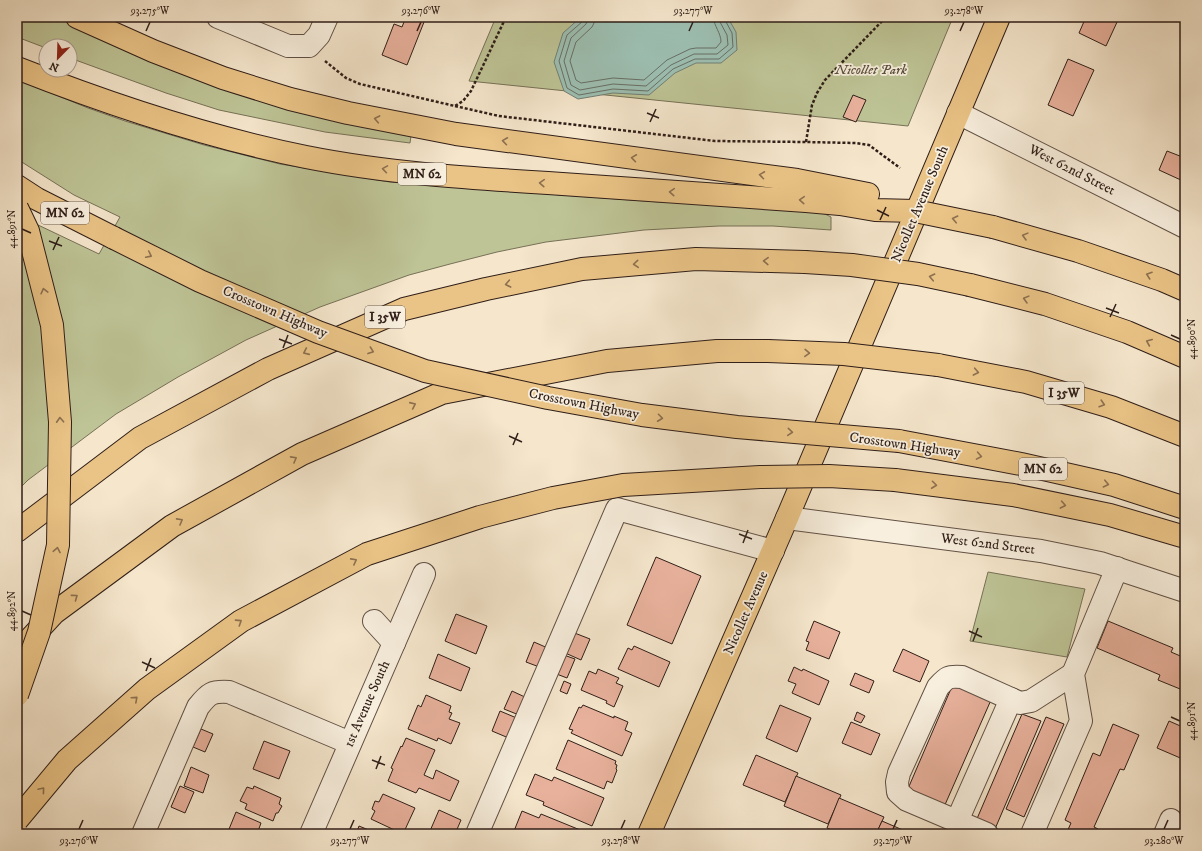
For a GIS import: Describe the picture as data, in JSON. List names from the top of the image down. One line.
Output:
{"streets":{"main road":["MN 62","Nicollet Avenue South","Crosstown Highway","I 35W","Nicollet Avenue"],"street":["West 62nd Street","1st Avenue South"]},"crossings":[["West 62nd Street","Nicollet Avenue South"],["West 62nd Street","Nicollet Avenue"],["Nicollet Avenue South","Nicollet Avenue"]],"parks":["Nicollet Park"],"north":"bottom left","coordinates":["93.275°W","93.276°W","93.277°W","93.278°W","44.891°N","44.890°N","44.892°N","93.279°W","93.280°W"]}
